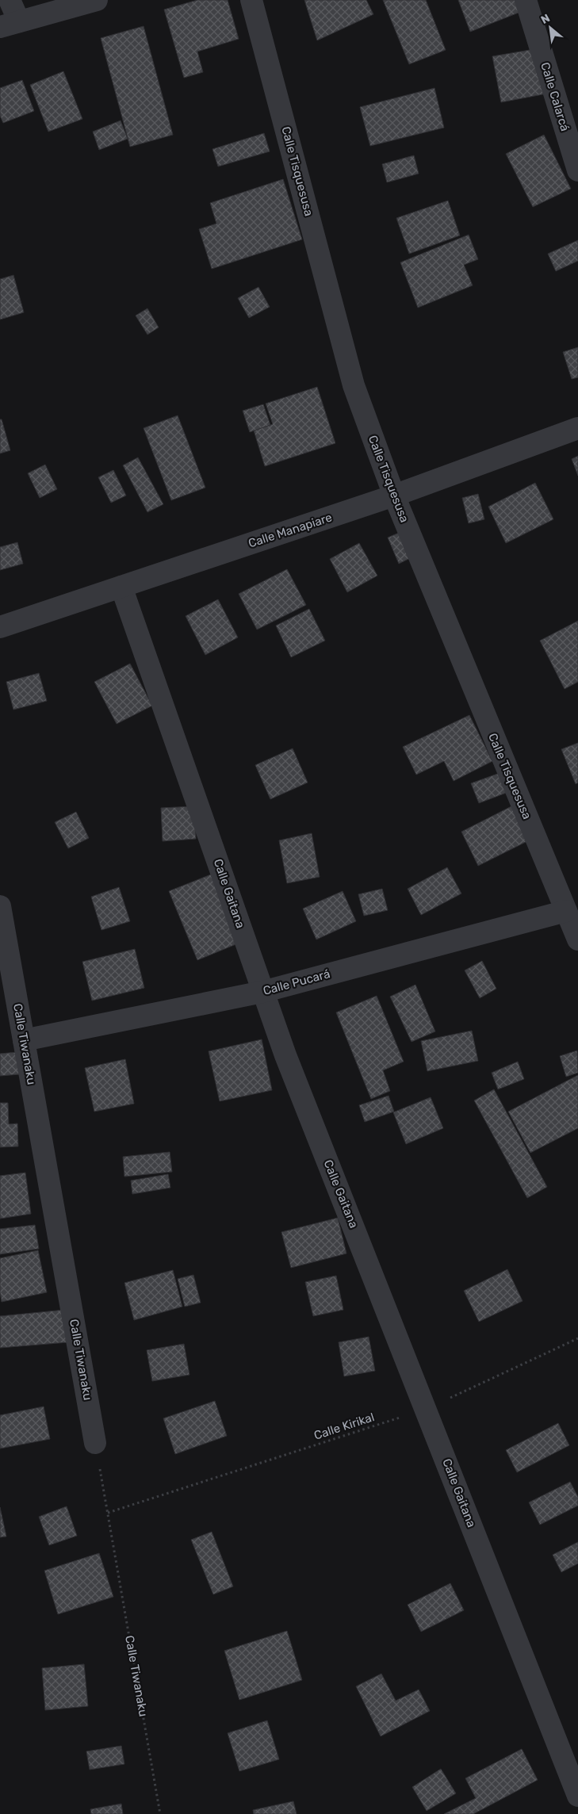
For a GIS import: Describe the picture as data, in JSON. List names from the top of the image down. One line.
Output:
{"streets":{"street":["Calle Calarcá","Calle Tisquesusa","Calle Manapiare","Calle Gaitana","Calle Pucará","Calle Tiwanaku"],"path":["Calle Kirikal"]},"crossings":[["Calle Tisquesusa","Calle Manapiare"],["Calle Tisquesusa","Calle Pucará"],["Calle Manapiare","Calle Gaitana"],["Calle Gaitana","Calle Pucará"],["Calle Gaitana","Calle Kirikal"],["Calle Pucará","Calle Tiwanaku"],["Calle Tiwanaku","Calle Kirikal"]],"north":"top left"}
